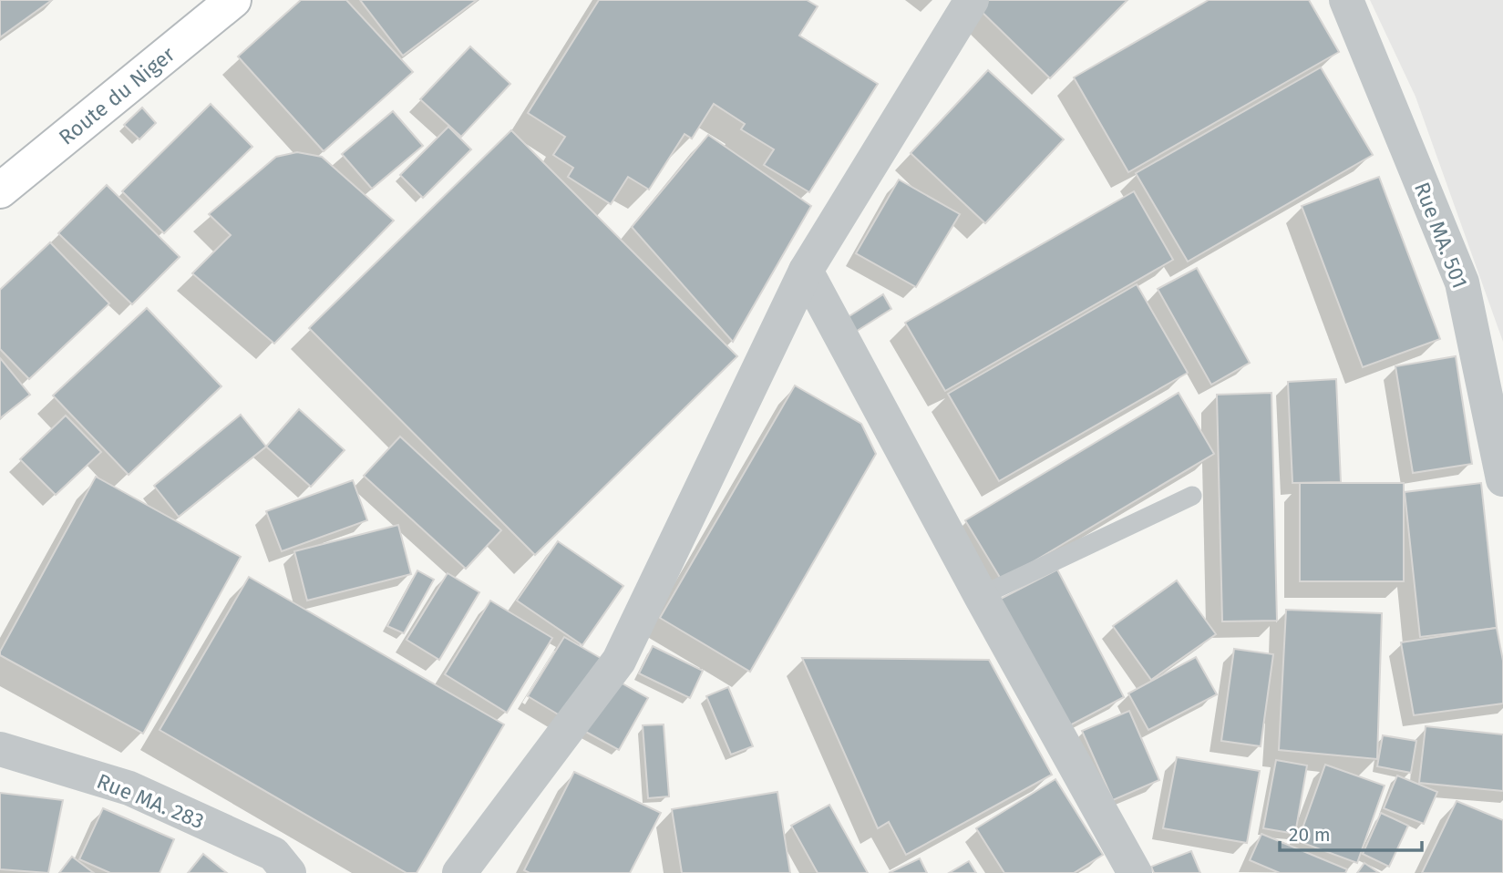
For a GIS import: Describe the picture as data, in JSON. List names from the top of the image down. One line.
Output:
{"streets":{"main road":["Route du Niger"],"street":["Rue MA. 501","Rue MA. 283"]},"scale_bar":"20 m"}
